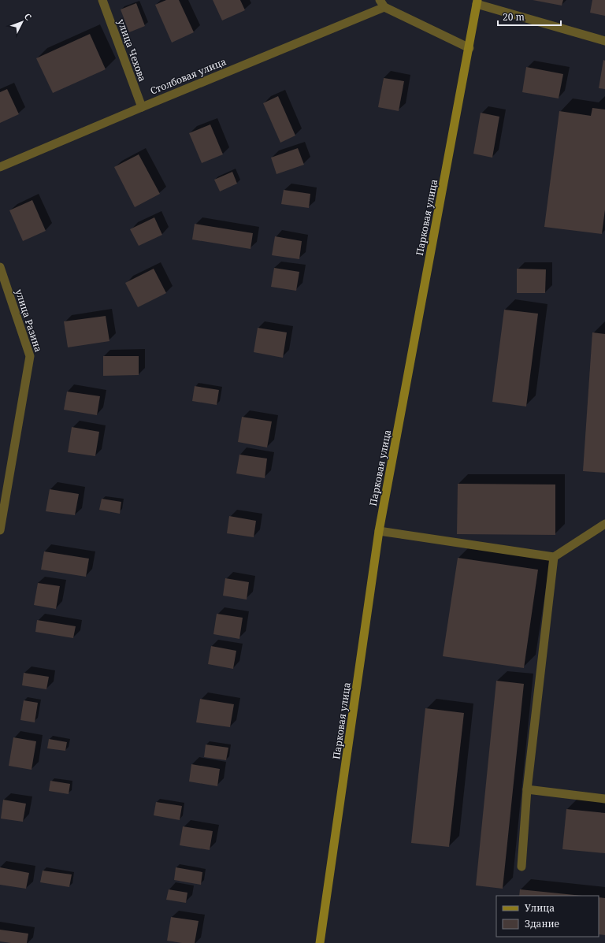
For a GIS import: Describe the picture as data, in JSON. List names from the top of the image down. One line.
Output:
{"streets":{"main road":["Парковая улица"],"street":["улица Чехова","Столбовая улица","улица Разина"]},"crossings":[["улица Чехова","Столбовая улица"]],"legend":["Улица","Здание"],"scale_bar":"20 m","north":"top right"}
